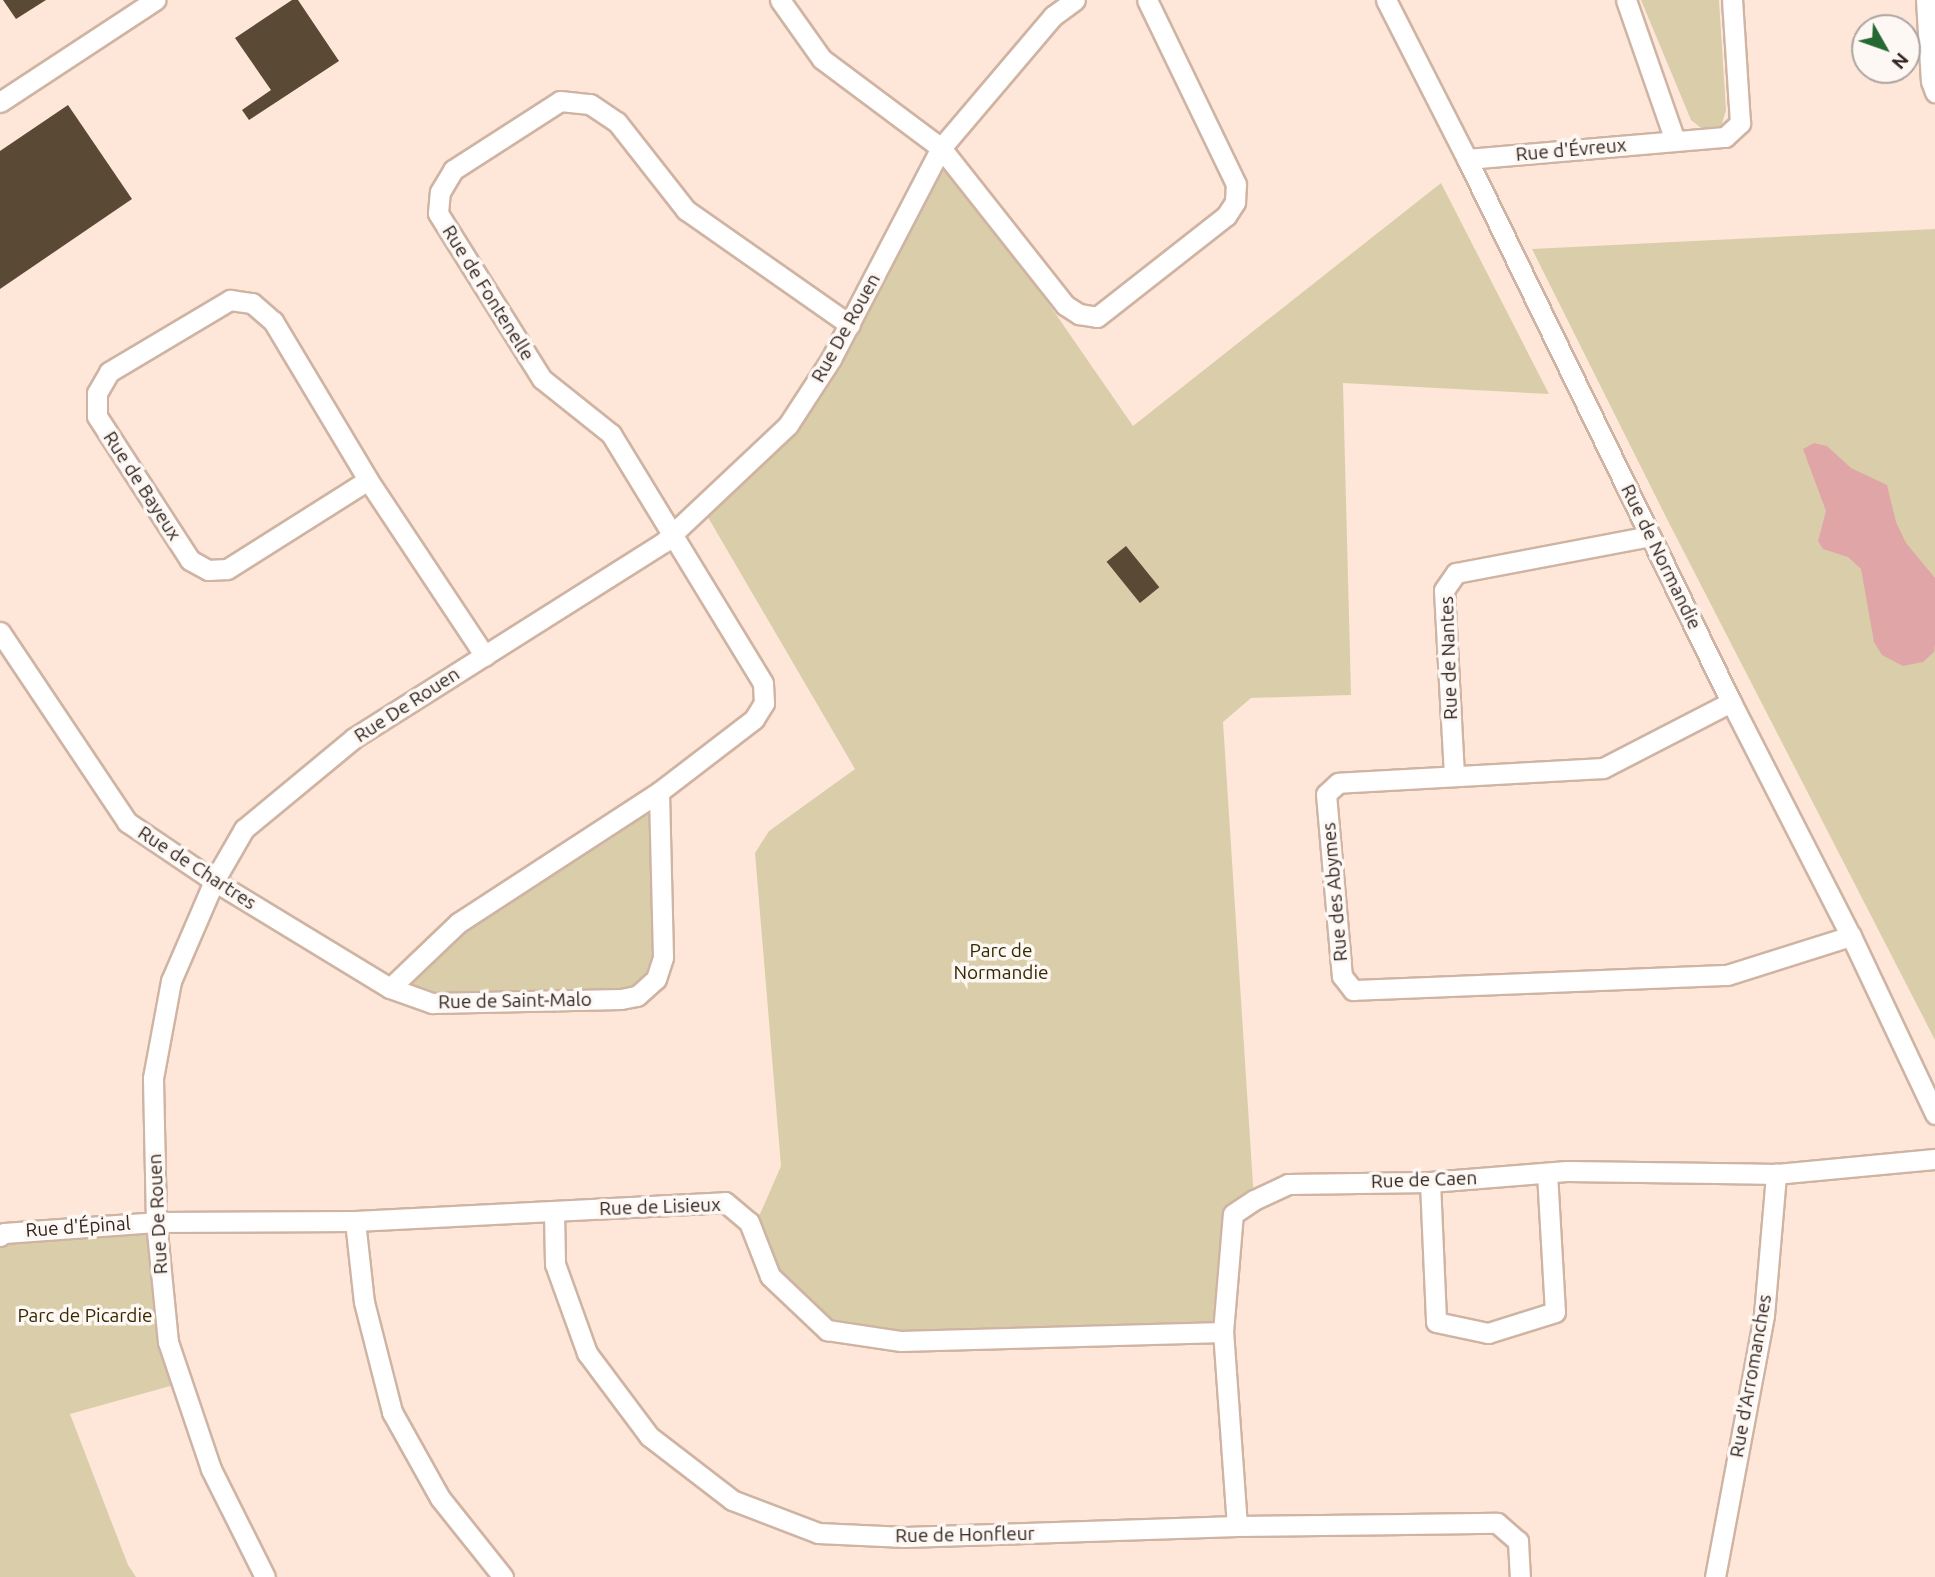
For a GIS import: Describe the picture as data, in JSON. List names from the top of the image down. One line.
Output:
{"streets":{"street":["Rue d'Évreux","Rue de Fontenelle","Rue De Rouen","Rue de Bayeux","Rue de Normandie","Rue de Nantes","Rue de Chartres","Rue des Abymes","Rue de Saint-Malo","Rue de Caen","Rue de Lisieux","Rue d'Épinal","Rue d'Arromanches","Rue de Honfleur"]},"crossings":[["Rue d'Évreux","Rue de Normandie"],["Rue de Fontenelle","Rue De Rouen"],["Rue De Rouen","Rue de Bayeux"],["Rue De Rouen","Rue de Chartres"],["Rue De Rouen","Rue de Lisieux"],["Rue De Rouen","Rue d'Épinal"],["Rue de Normandie","Rue de Nantes"],["Rue de Normandie","Rue des Abymes"],["Rue de Nantes","Rue des Abymes"],["Rue de Chartres","Rue de Saint-Malo"],["Rue de Caen","Rue de Lisieux"],["Rue de Caen","Rue d'Arromanches"],["Rue de Caen","Rue de Honfleur"],["Rue de Lisieux","Rue d'Épinal"],["Rue de Lisieux","Rue de Honfleur"]],"parks":["Parc de Normandie","Parc de Picardie"],"north":"bottom right"}
